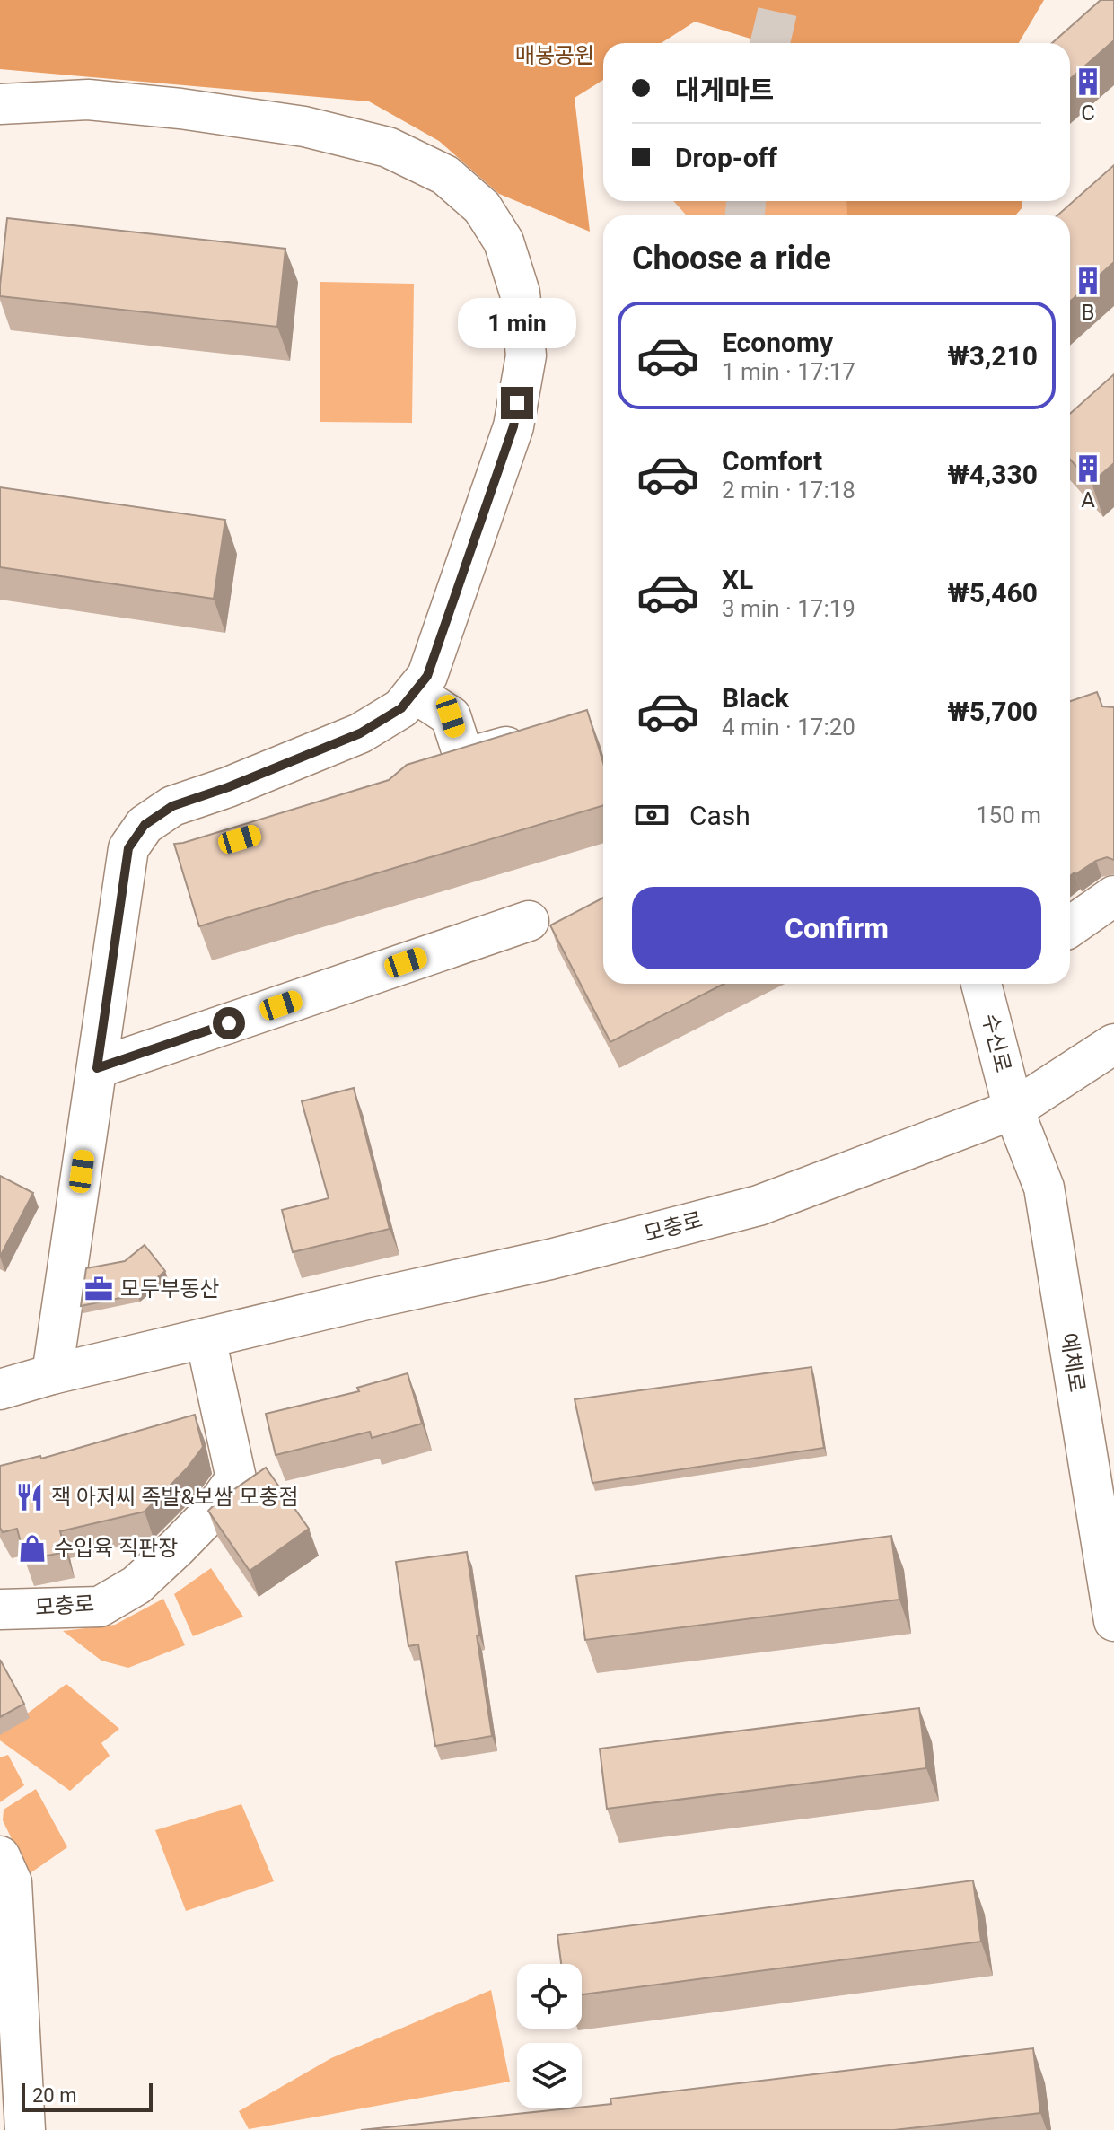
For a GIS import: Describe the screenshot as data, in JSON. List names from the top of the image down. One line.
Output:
{"streets":{"street":["수신로","모충로","예체로"]},"crossings":[["수신로","모충로"],["수신로","예체로"],["모충로","예체로"]],"parks":["매봉공원"],"places":{"building":["C","B","A"],"office":["모두부동산"],"restaurant":["잭 아저씨 족발&보쌈 모충점"],"shop":["수입육 직판장"]},"scale_bar":"20 m","page":{"banner":["대게마트","Drop-off"],"heading":"Choose a ride","bubble":"1 min","list":[{"name":"Economy","note":"1 min · 17:17","value":"₩3,210"},{"name":"Comfort","note":"2 min · 17:18","value":"₩4,330"},{"name":"XL","note":"3 min · 17:19","value":"₩5,460"},{"name":"Black","note":"4 min · 17:20","value":"₩5,700"}],"pay":["Cash","150 m"],"buttons":"Confirm","scale":"20 m"}}
